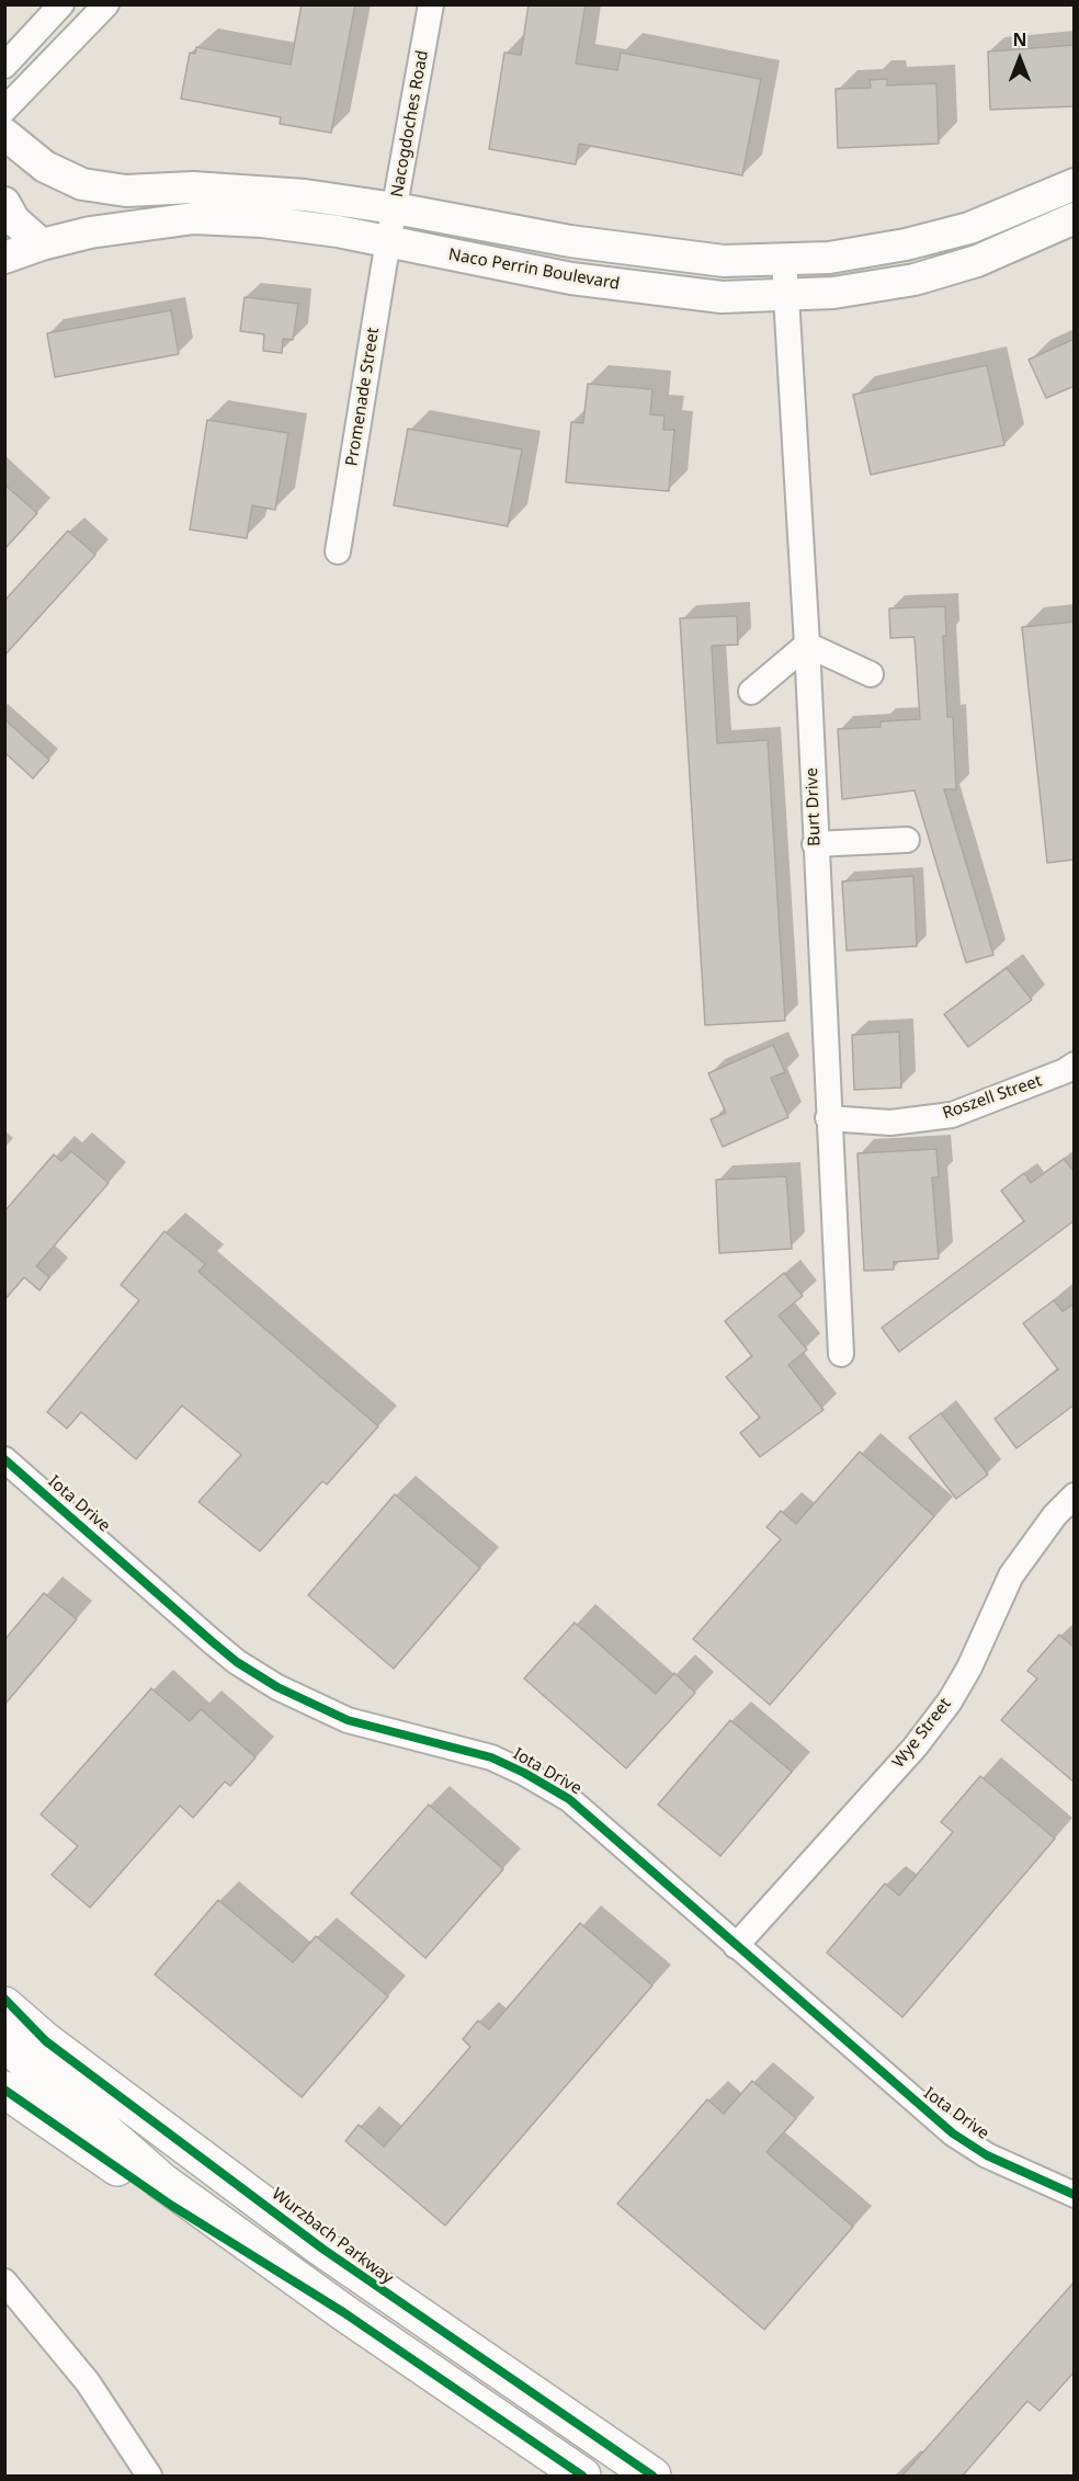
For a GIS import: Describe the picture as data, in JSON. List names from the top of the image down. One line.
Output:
{"streets":{"highway":["Wurzbach Parkway"],"main road":["Naco Perrin Boulevard"],"street":["Nacogdoches Road","Promenade Street","Burt Drive","Roszell Street","Iota Drive","Wye Street"]},"crossings":[["Nacogdoches Road","Naco Perrin Boulevard"],["Nacogdoches Road","Promenade Street"],["Naco Perrin Boulevard","Promenade Street"],["Naco Perrin Boulevard","Burt Drive"],["Burt Drive","Roszell Street"],["Iota Drive","Wye Street"]],"north":"top"}
